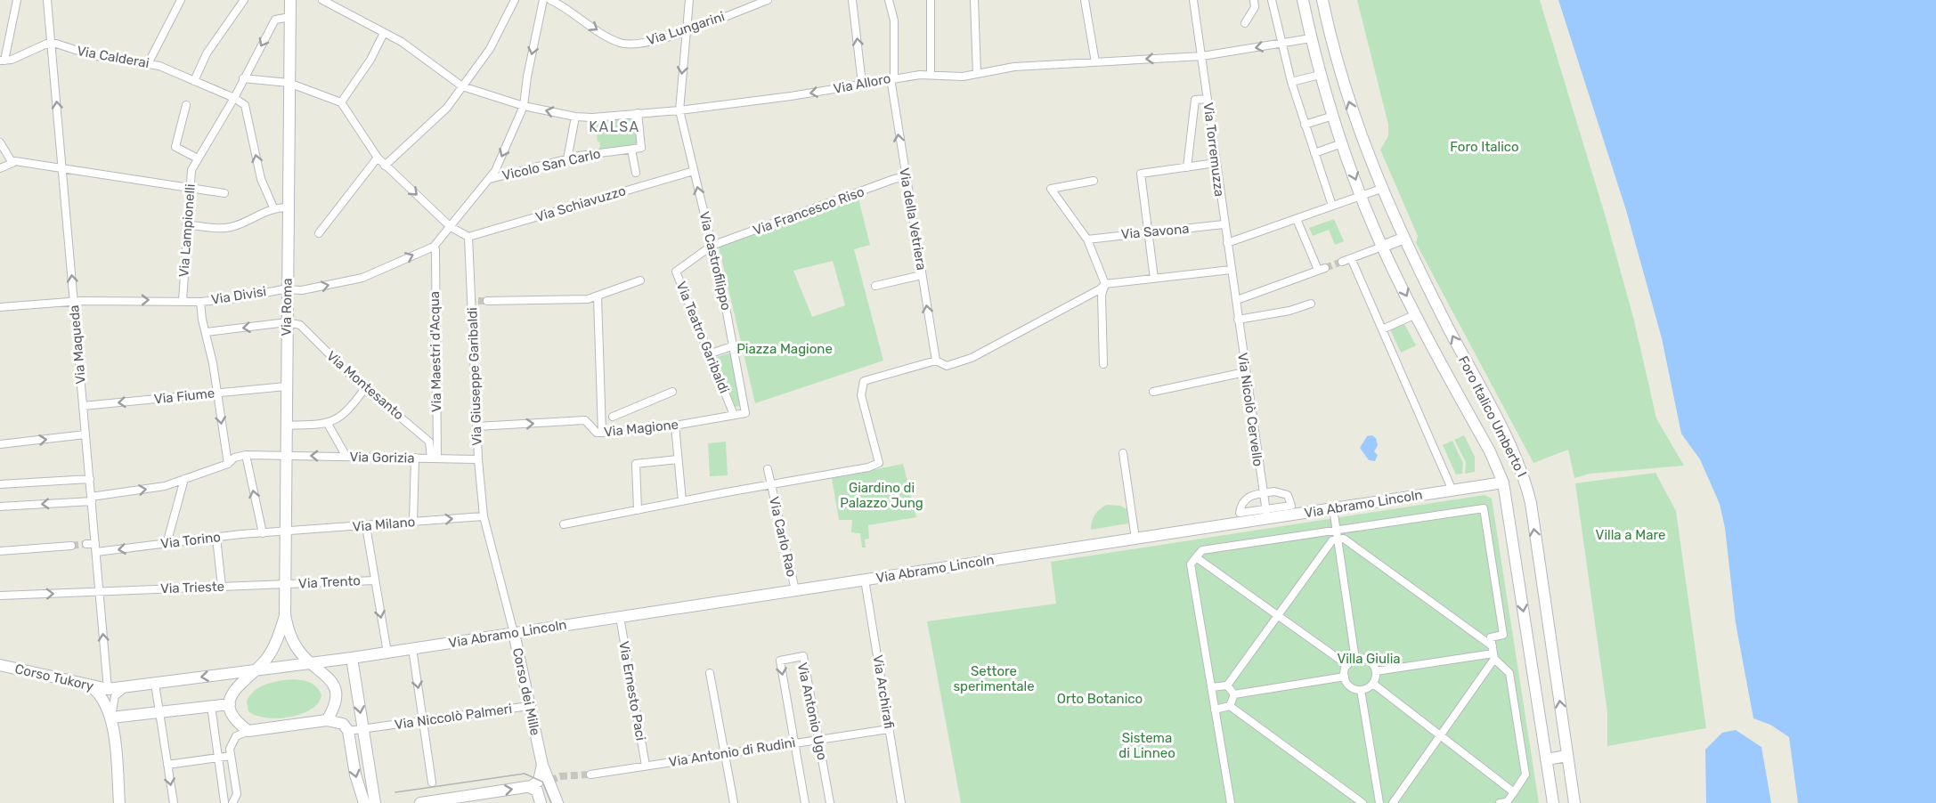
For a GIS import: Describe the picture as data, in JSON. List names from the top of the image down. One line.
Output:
{"streets":{"street":["Via Lungarini","Via Calderai","Via Alloro","Via Torremuzza","Vicolo San Carlo","Via Schiavuzzo","Via Francesco Riso","Via della Vetriera","Via Lampionelli","Via Savona","Via Castrofilippo","Via Divisi","Via Roma","Via Teatro Garibaldi","Via Maqueda","Via Maestri d'Acqua","Via Giuseppe Garibaldi","Via Montesanto","Via Fiume","Via Nicolò Cervello","Foro Italico Umberto I","Via Magione","Via Gorizia","Via Abramo Lincoln","Via Milano","Via Carlo Rao","Via Torino","Via Trento","Via Trieste","Corso Tukory","Via Ernesto Paci","Corso dei Mille","Via Archirafi","Via Antonio Ugo","Via Niccolò Palmeri","Via Antonio di Rudinì"]},"crossings":[["Via Lungarini","Via Castrofilippo"],["Via Calderai","Via Lampionelli"],["Via Calderai","Via Maqueda"],["Via Alloro","Via Torremuzza"],["Via Alloro","Via della Vetriera"],["Via Alloro","Via Castrofilippo"],["Via Alloro","Via Divisi"],["Via Alloro","Foro Italico Umberto I"],["Via Torremuzza","Via Savona"],["Via Torremuzza","Via Nicolò Cervello"],["Vicolo San Carlo","Via Divisi"],["Via Schiavuzzo","Via Castrofilippo"],["Via Schiavuzzo","Via Giuseppe Garibaldi"],["Via Francesco Riso","Via della Vetriera"],["Via Francesco Riso","Via Castrofilippo"],["Via Francesco Riso","Via Teatro Garibaldi"],["Via Lampionelli","Via Divisi"],["Via Lampionelli","Via Roma"],["Via Castrofilippo","Via Teatro Garibaldi"],["Via Castrofilippo","Via Magione"],["Via Divisi","Via Roma"],["Via Divisi","Via Maqueda"],["Via Divisi","Via Maestri d'Acqua"],["Via Roma","Via Montesanto"],["Via Roma","Via Fiume"],["Via Roma","Via Gorizia"],["Via Roma","Via Milano"],["Via Roma","Via Torino"],["Via Roma","Via Trento"],["Via Roma","Via Trieste"],["Via Teatro Garibaldi","Via Magione"],["Via Maqueda","Via Fiume"],["Via Maqueda","Via Torino"],["Via Maqueda","Via Trieste"],["Via Maqueda","Corso Tukory"],["Via Maestri d'Acqua","Via Montesanto"],["Via Maestri d'Acqua","Via Gorizia"],["Via Giuseppe Garibaldi","Via Magione"],["Via Giuseppe Garibaldi","Via Gorizia"],["Via Giuseppe Garibaldi","Via Milano"],["Via Giuseppe Garibaldi","Corso dei Mille"],["Via Montesanto","Via Gorizia"],["Via Nicolò Cervello","Via Abramo Lincoln"],["Foro Italico Umberto I","Via Abramo Lincoln"],["Via Abramo Lincoln","Via Carlo Rao"],["Via Abramo Lincoln","Corso Tukory"],["Via Abramo Lincoln","Via Ernesto Paci"],["Via Abramo Lincoln","Corso dei Mille"],["Via Abramo Lincoln","Via Archirafi"],["Via Milano","Via Torino"],["Via Milano","Corso dei Mille"],["Via Trento","Via Trieste"],["Via Ernesto Paci","Via Antonio di Rudinì"],["Corso dei Mille","Via Niccolò Palmeri"],["Via Archirafi","Via Antonio di Rudinì"],["Via Antonio Ugo","Via Antonio di Rudinì"]],"one_way":["Via Lungarini","Via Alloro","Via della Vetriera","Via Maqueda","Via Fiume","Via Magione","Via Milano"],"districts":["KALSA"],"parks":["Foro Italico","Piazza Magione","Giardino di Palazzo Jung","Villa a Mare","Villa Giulia","Settore sperimentale","Orto Botanico","Sistema di Linneo"]}
